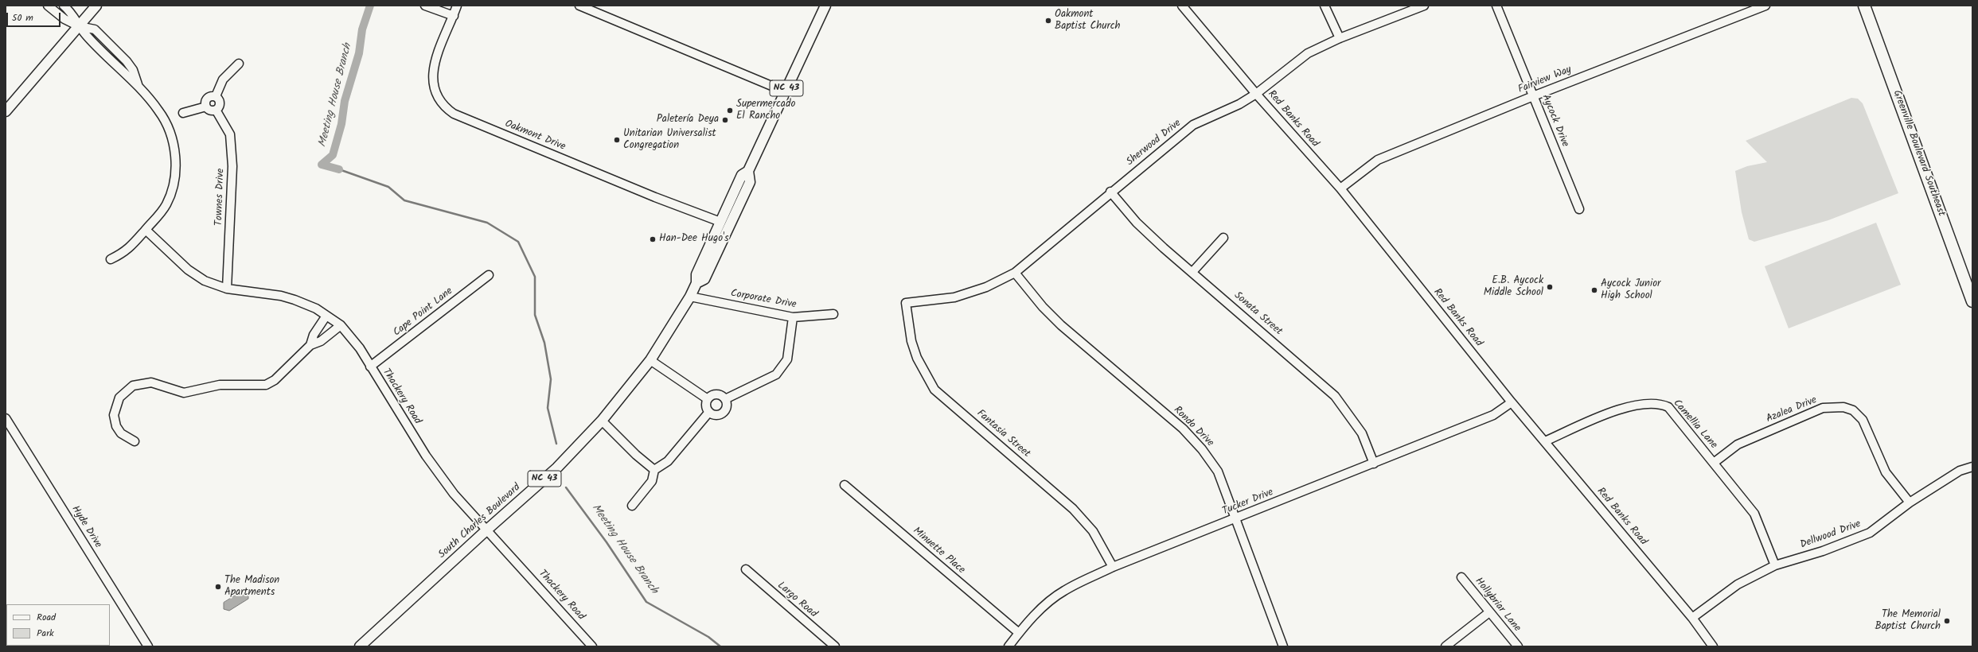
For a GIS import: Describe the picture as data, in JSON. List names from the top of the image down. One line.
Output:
{"streets":{"highway":["Greenville Boulevard Southeast"],"main road":["NC 43","South Charles Boulevard"],"street":["Fairview Way","Red Banks Road","Aycock Drive","Oakmont Drive","Sherwood Drive","Townes Drive","Corporate Drive","Cape Point Lane","Sonata Street","Thackery Road","Azalea Drive","Camellia Lane","Rondo Drive","Fantasia Street","Tucker Drive","Hyde Drive","Dellwood Drive","Minuette Place","Largo Road","Hollybriar Lane"]},"crossings":[["Fairview Way","Red Banks Road"],["Fairview Way","Aycock Drive"],["Red Banks Road","Sherwood Drive"],["Red Banks Road","Camellia Lane"],["Red Banks Road","Tucker Drive"],["Red Banks Road","Dellwood Drive"],["Oakmont Drive","South Charles Boulevard"],["Sherwood Drive","Sonata Street"],["Sherwood Drive","Rondo Drive"],["Sherwood Drive","Fantasia Street"],["Townes Drive","Thackery Road"],["Corporate Drive","South Charles Boulevard"],["Cape Point Lane","Thackery Road"],["Sonata Street","Tucker Drive"],["Thackery Road","South Charles Boulevard"],["Azalea Drive","Camellia Lane"],["Azalea Drive","Dellwood Drive"],["Camellia Lane","Dellwood Drive"],["Rondo Drive","Tucker Drive"],["Fantasia Street","Tucker Drive"],["Tucker Drive","Minuette Place"]],"water":["Meeting House Branch"],"places":["Oakmont Baptist Church","Supermercado El Rancho","Paletería Deya","Unitarian Universalist Congregation","Han-Dee Hugo's","E.B. Aycock Middle School","Aycock Junior High School","The Madison Apartments","The Memorial Baptist Church"],"legend":["Road","Park"],"scale_bar":"50 m"}
